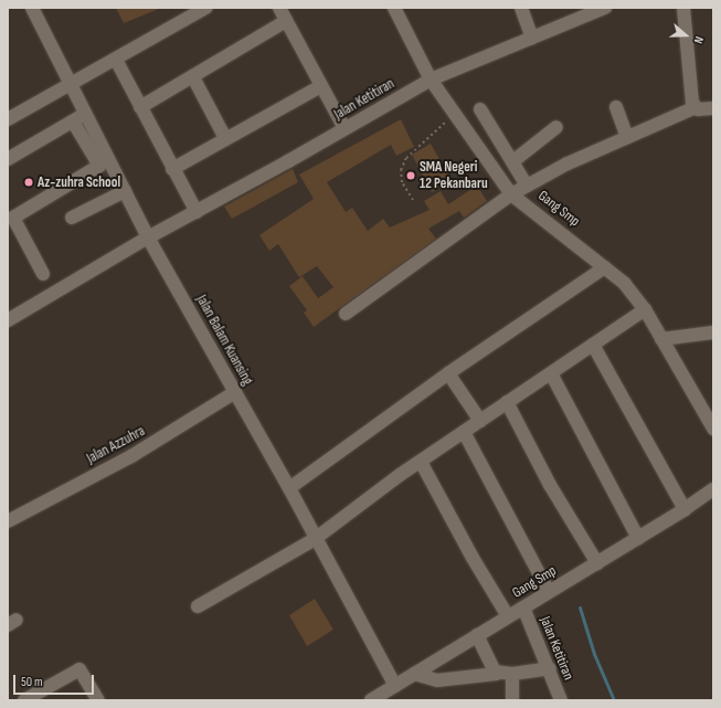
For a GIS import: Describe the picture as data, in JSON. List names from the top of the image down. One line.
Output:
{"streets":{"street":["Jalan Ketitiran","Gang Smp","Jalan Balam Kuansing","Jalan Azzuhra"]},"crossings":[["Jalan Ketitiran","Gang Smp"],["Jalan Ketitiran","Jalan Balam Kuansing"],["Gang Smp","Jalan Balam Kuansing"],["Jalan Balam Kuansing","Jalan Azzuhra"]],"places":["SMA Negeri 12 Pekanbaru","Az-zuhra School"],"scale_bar":"50 m","north":"right"}
